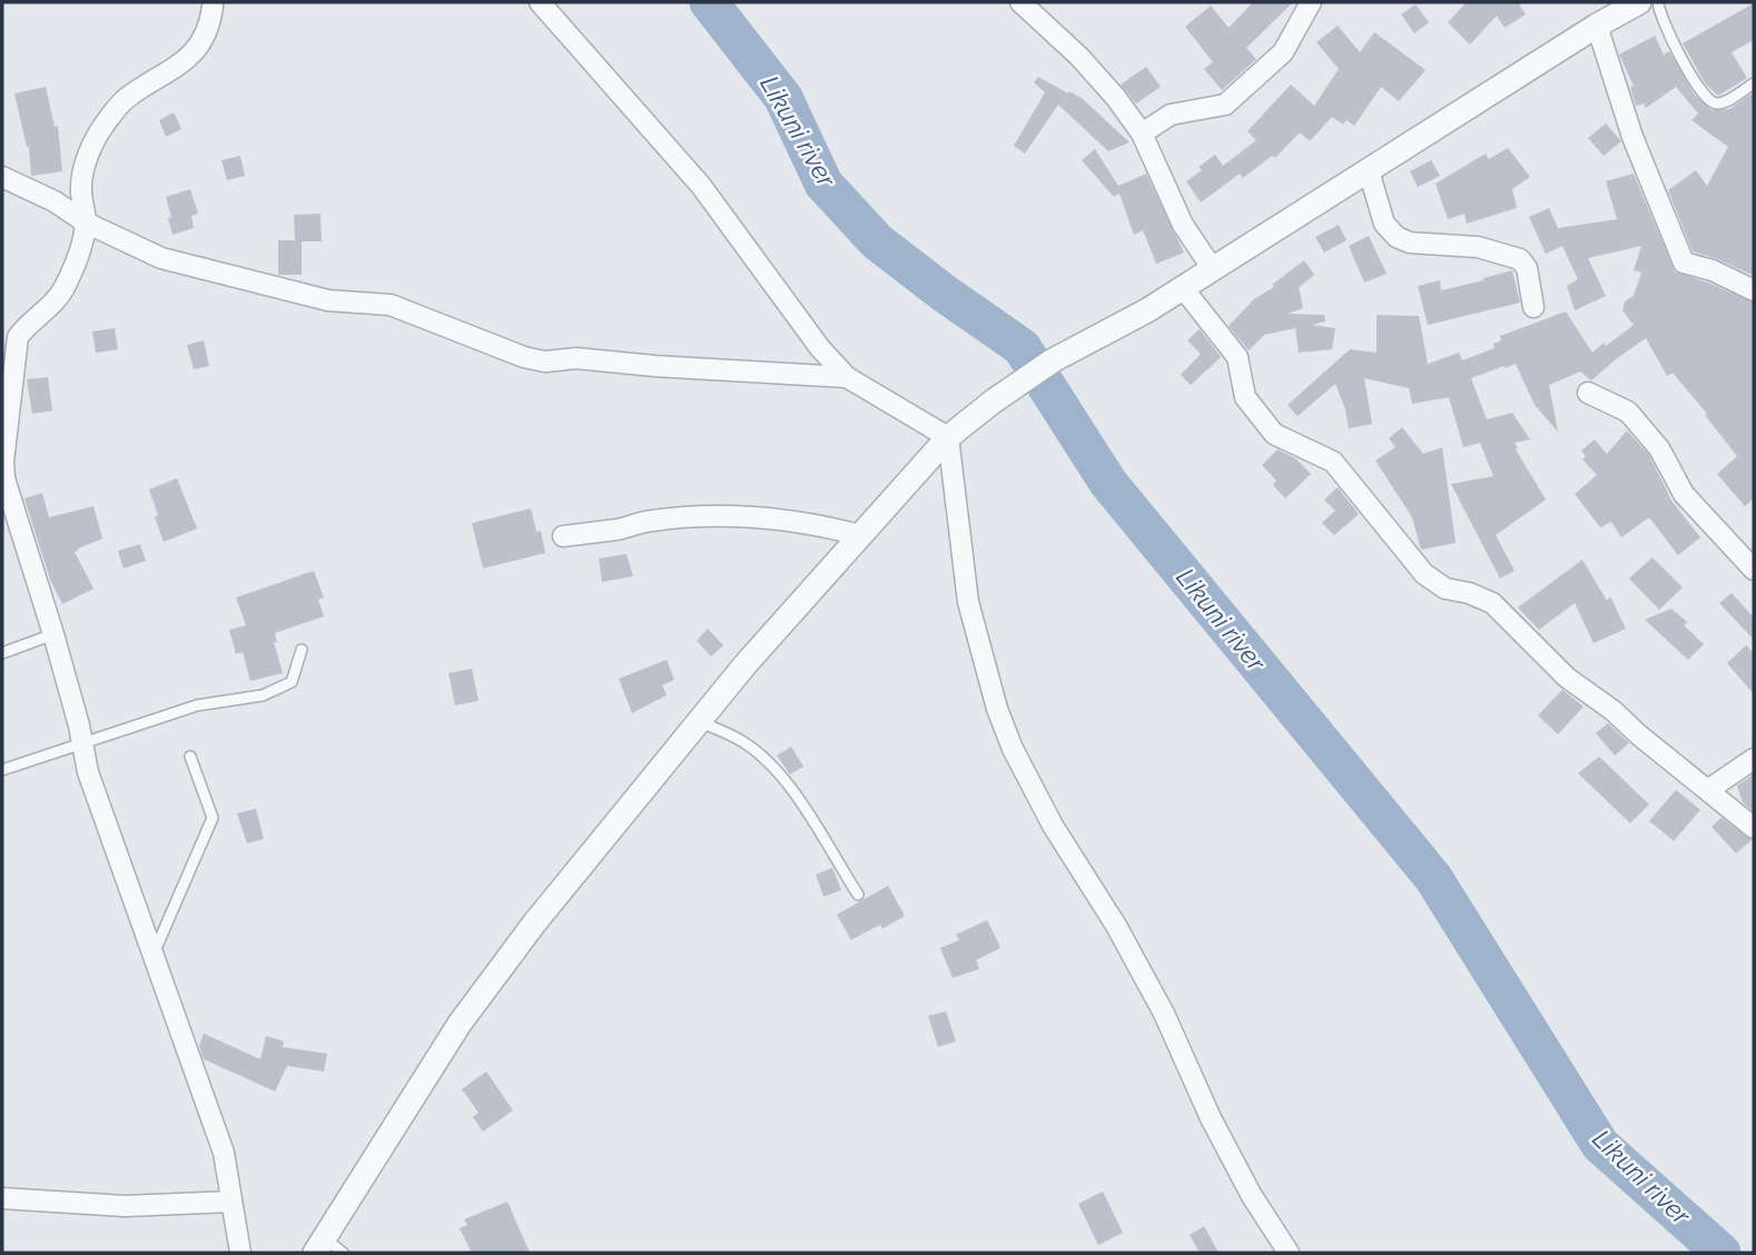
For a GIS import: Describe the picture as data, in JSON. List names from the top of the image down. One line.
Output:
{"water":["Likuni river"]}
